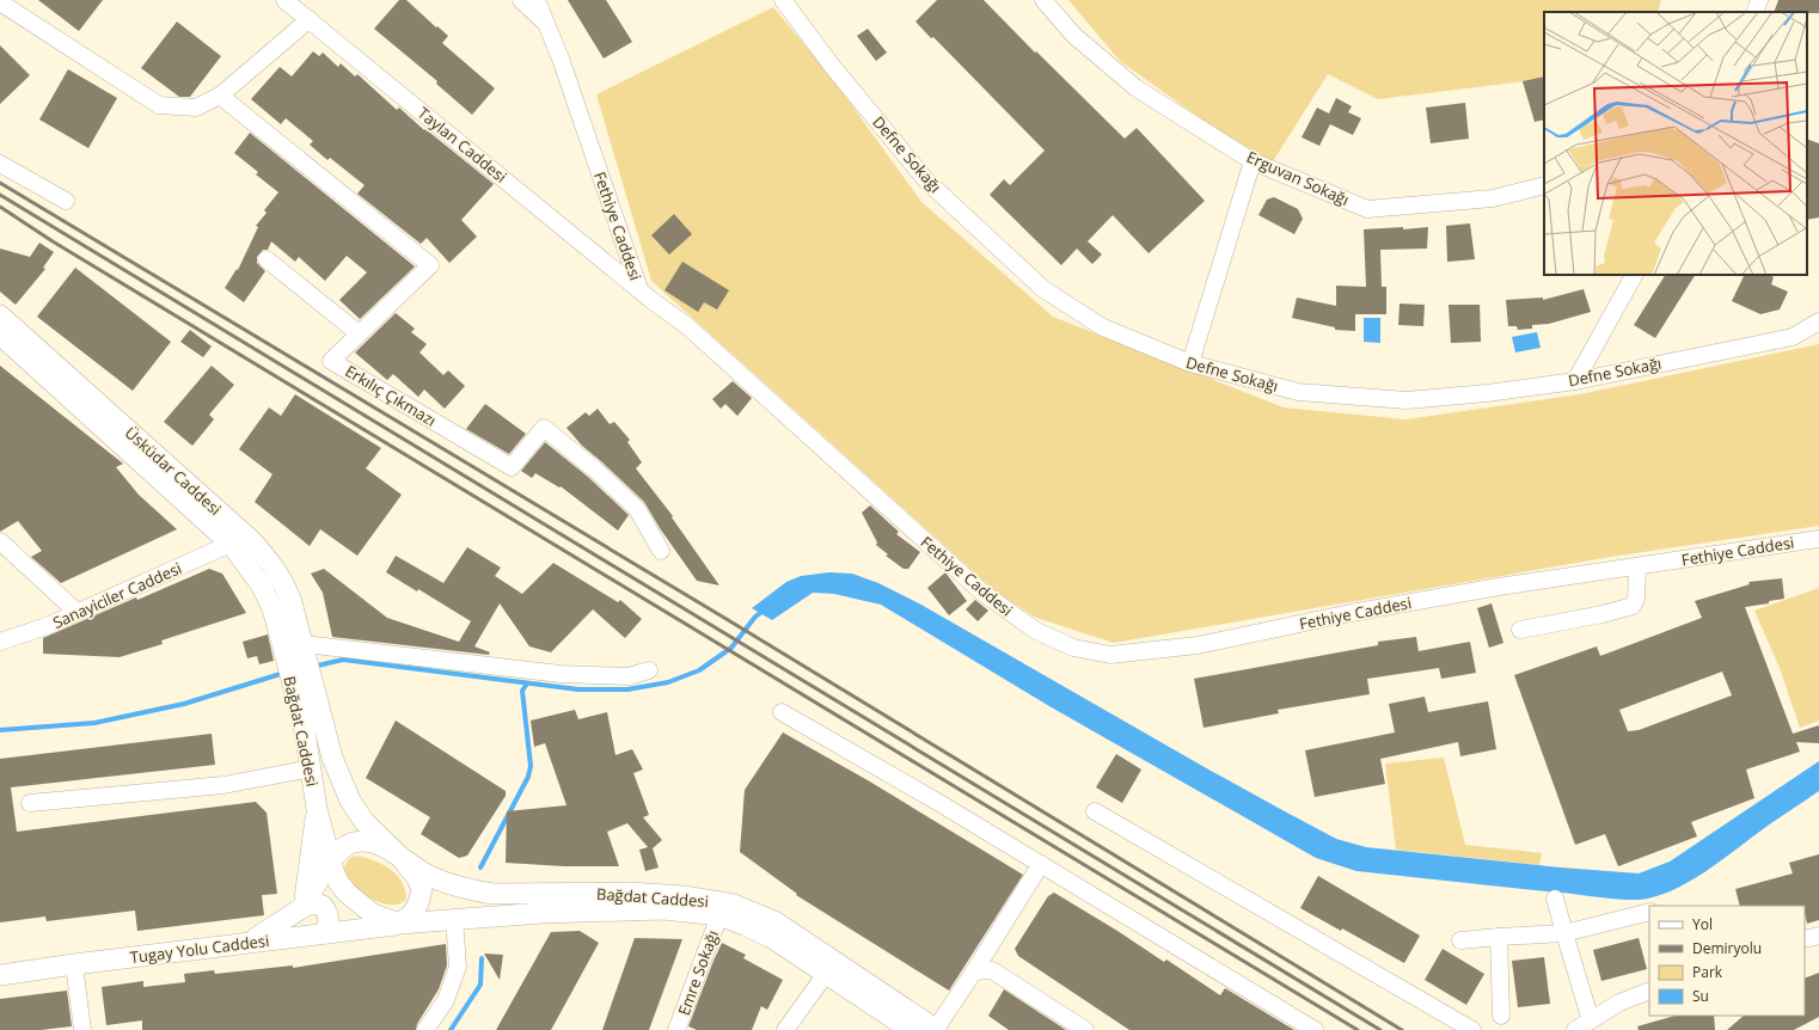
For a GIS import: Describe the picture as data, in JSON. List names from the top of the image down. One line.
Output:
{"streets":{"main road":["Üsküdar Caddesi","Bağdat Caddesi","Tugay Yolu Caddesi"],"street":["Taylan Caddesi","Defne Sokağı","Erguvan Sokağı","Fethiye Caddesi","Erkılıç Çıkmazı","Sanayiciler Caddesi","Emre Sokağı"]},"crossings":[["Taylan Caddesi","Fethiye Caddesi"],["Üsküdar Caddesi","Sanayiciler Caddesi"],["Üsküdar Caddesi","Bağdat Caddesi"],["Bağdat Caddesi","Tugay Yolu Caddesi"],["Bağdat Caddesi","Emre Sokağı"]],"legend":["Yol","Demiryolu","Park","Su"]}
